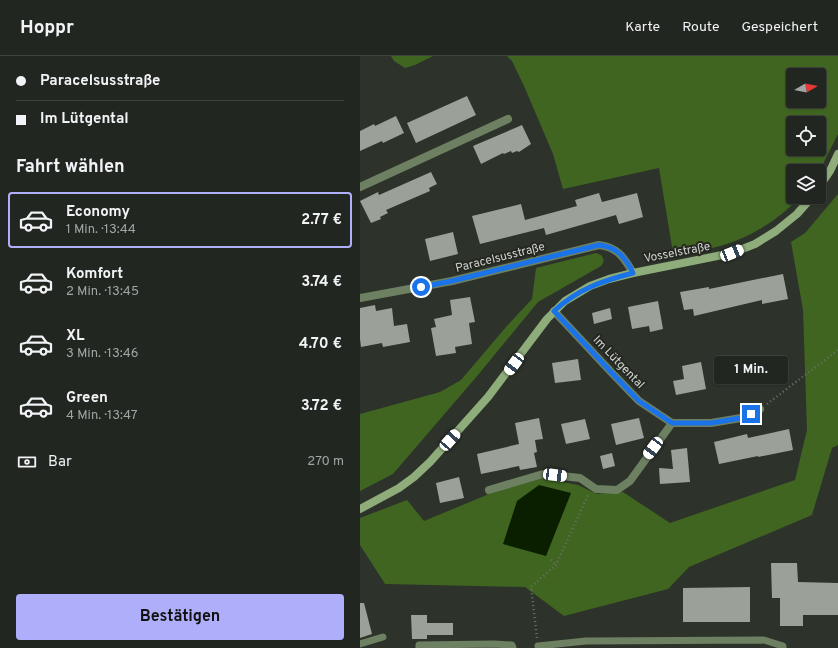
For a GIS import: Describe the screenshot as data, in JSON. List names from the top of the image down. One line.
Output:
{"streets":{"street":["Vosselstraße","Paracelsusstraße","Im Lütgental"]},"crossings":[["Vosselstraße","Paracelsusstraße"],["Vosselstraße","Im Lütgental"]],"north":"right","page":{"header":"Hoppr","nav":["Karte","Route","Gespeichert"],"banner":["Paracelsusstraße","Im Lütgental"],"heading":"Fahrt wählen","list":[{"name":"Economy","note":"1 Min. · 13:44","value":"2.77 €"},{"name":"Komfort","note":"2 Min. · 13:45","value":"3.74 €"},{"name":"XL","note":"3 Min. · 13:46","value":"4.70 €"},{"name":"Green","note":"4 Min. · 13:47","value":"3.72 €"}],"bubble":"1 Min.","pay":["Bar","270 m"],"buttons":"Bestätigen"}}
